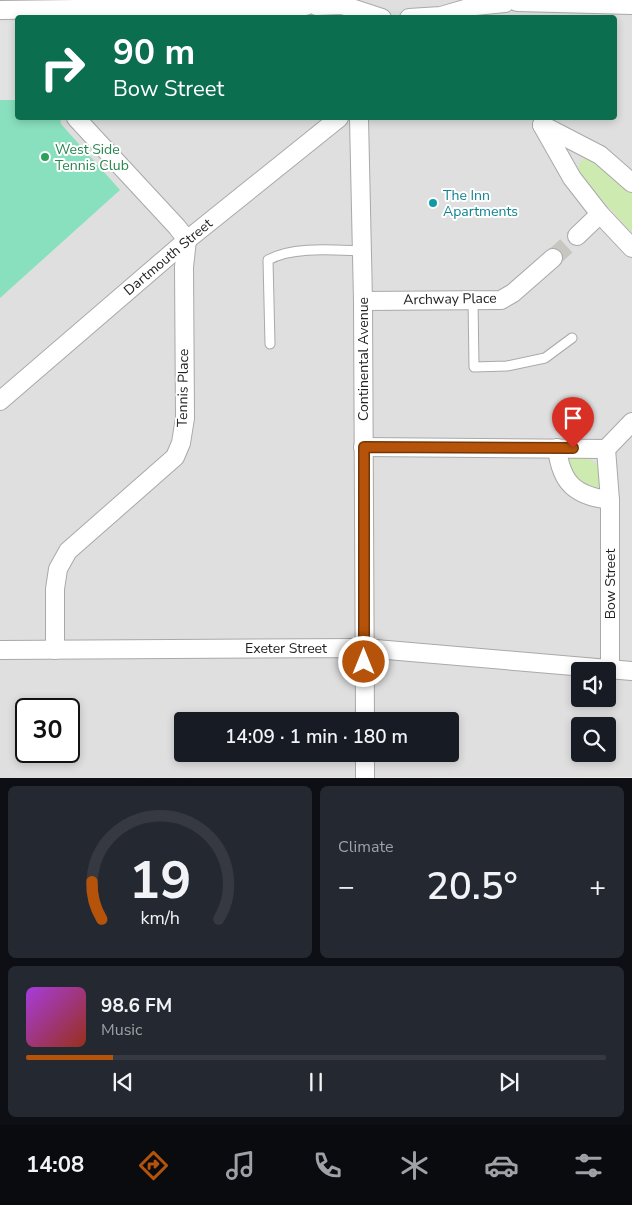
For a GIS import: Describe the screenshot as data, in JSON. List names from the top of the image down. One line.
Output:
{"streets":{"street":["Dartmouth Street","Archway Place","Continental Avenue","Tennis Place","Bow Street","Exeter Street"]},"crossings":[["Dartmouth Street","Tennis Place"],["Archway Place","Continental Avenue"],["Continental Avenue","Exeter Street"],["Tennis Place","Exeter Street"]],"places":["West Side Tennis Club","The Inn Apartments"],"page":{"turn":["90 m","Bow Street"],"limit":"30","trip":"14:09 · 1 min · 180 m","tile":"Climate","heat":["−","20.5°","+"],"song":["98.6 FM","Music"],"tabs":"14:08","gauge":["19","km/h"]}}
